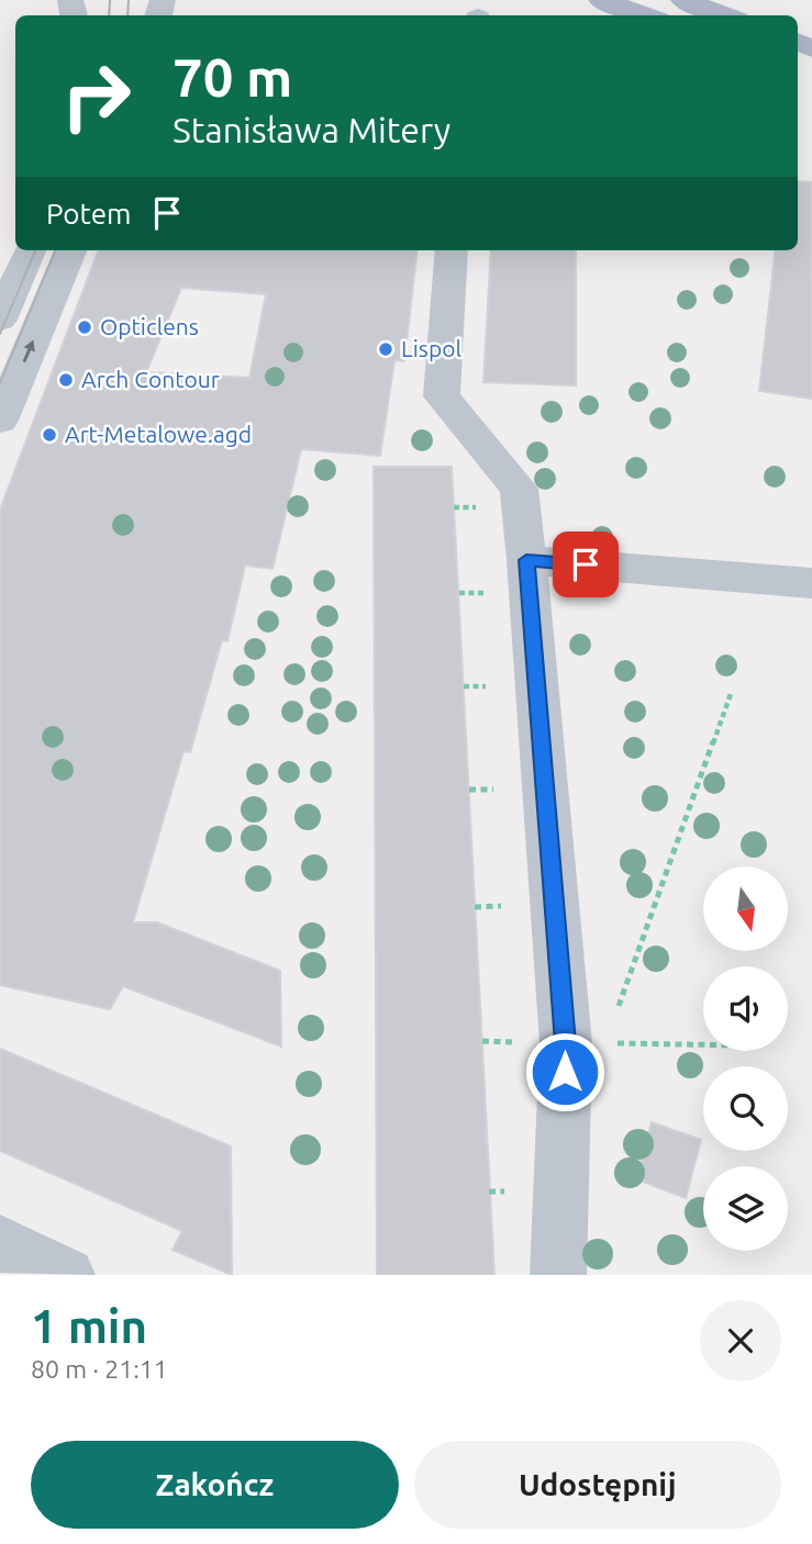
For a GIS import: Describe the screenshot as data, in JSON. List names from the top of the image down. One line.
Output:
{"places":["Opticlens","Lispol","Arch Contour","Art-Metalowe.agd"],"north":"bottom","page":{"turn":["70 m","Stanisława Mitery"],"then":"Potem","heading":["1 min","80 m · 21:11"],"buttons":["Zakończ","Udostępnij"]}}
